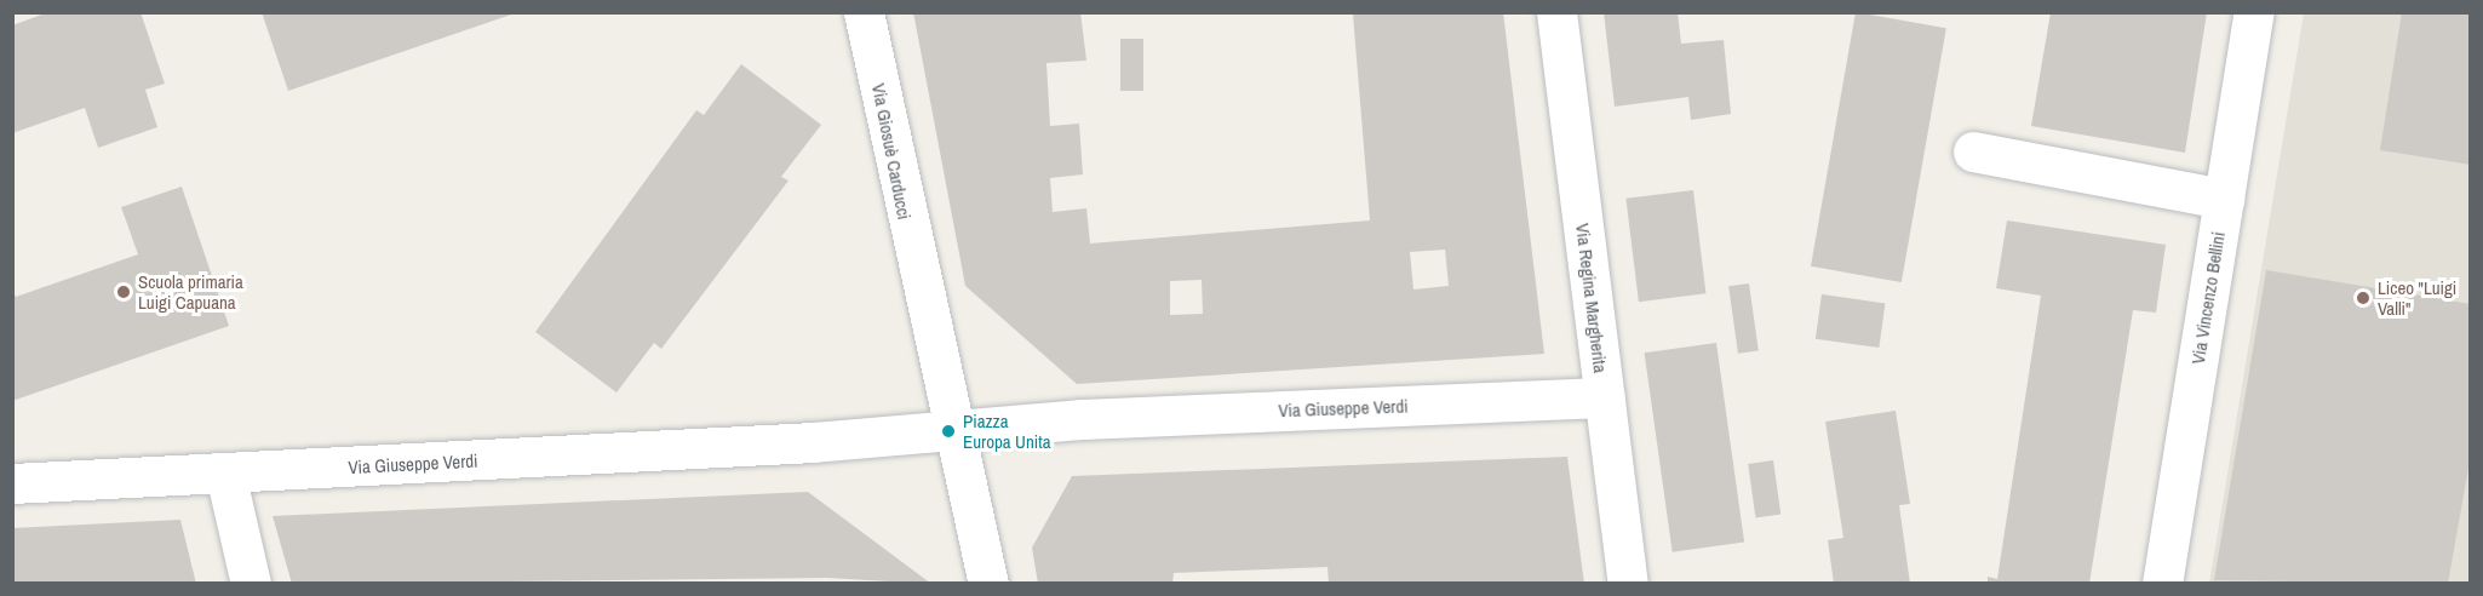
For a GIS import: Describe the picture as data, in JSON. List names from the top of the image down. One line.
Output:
{"streets":{"street":["Via Giosuè Carducci","Via Regina Margherita","Via Vincenzo Bellini","Via Giuseppe Verdi"]},"crossings":[["Via Giosuè Carducci","Via Giuseppe Verdi"],["Via Regina Margherita","Via Giuseppe Verdi"]],"places":["Scuola primaria Luigi Capuana","Liceo \"Luigi Valli\"","Piazza Europa Unita"]}
